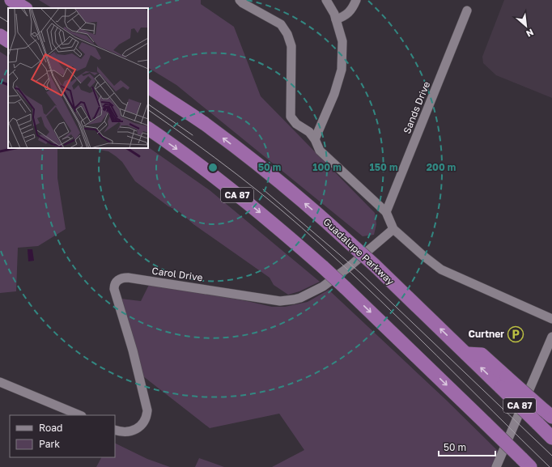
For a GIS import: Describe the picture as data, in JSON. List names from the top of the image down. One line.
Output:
{"streets":{"highway":["CA 87","Guadalupe Parkway"],"street":["Sands Drive","Carol Drive"]},"places":{"parking":["Curtner"]},"legend":["Road","Park"],"scale_bar":"50 m","north":"bottom right","rings":["50 m","100 m","150 m","200 m"]}
